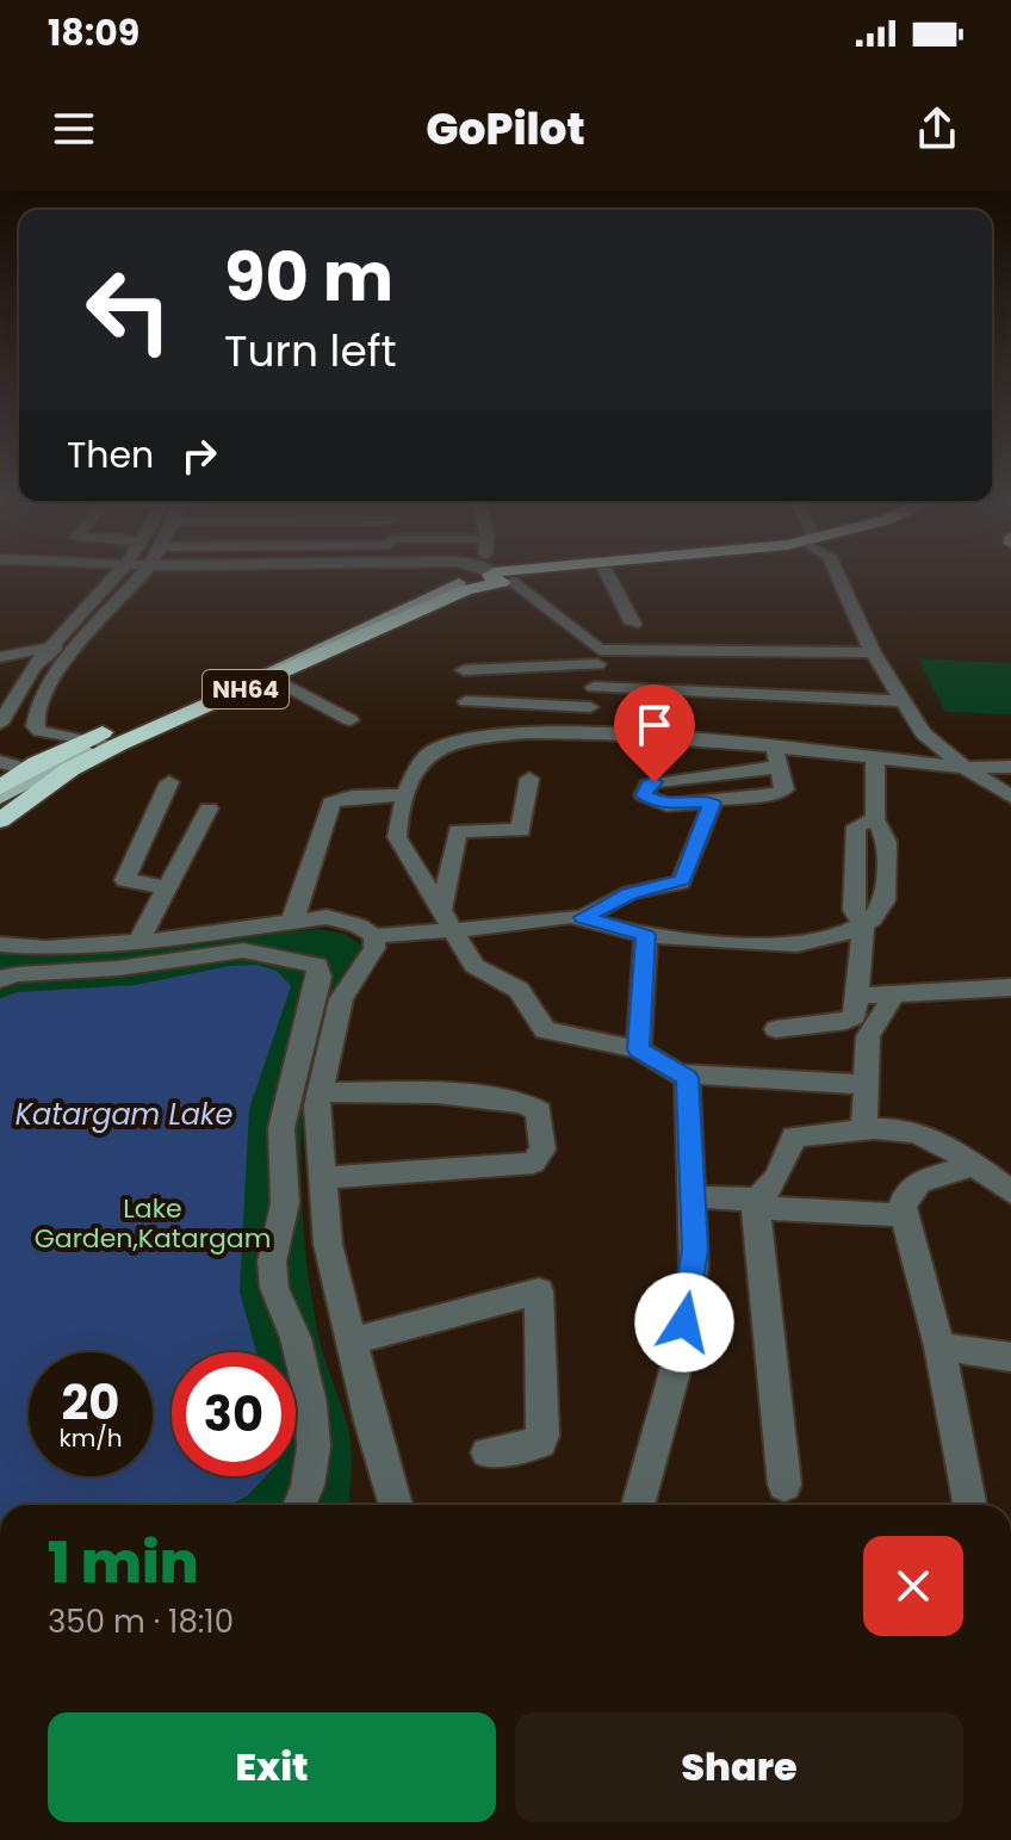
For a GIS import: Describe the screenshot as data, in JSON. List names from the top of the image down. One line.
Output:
{"streets":{"highway":["NH64"]},"water":["Katargam Lake"],"parks":["Lake Garden,Katargam"],"page":{"status":"18:09","header":"GoPilot","turn":["90 m","Turn left"],"then":"Then","speed":"20 km/h","limit":"30","heading":["1 min","350 m · 18:10"],"buttons":["Exit","Share"]}}
